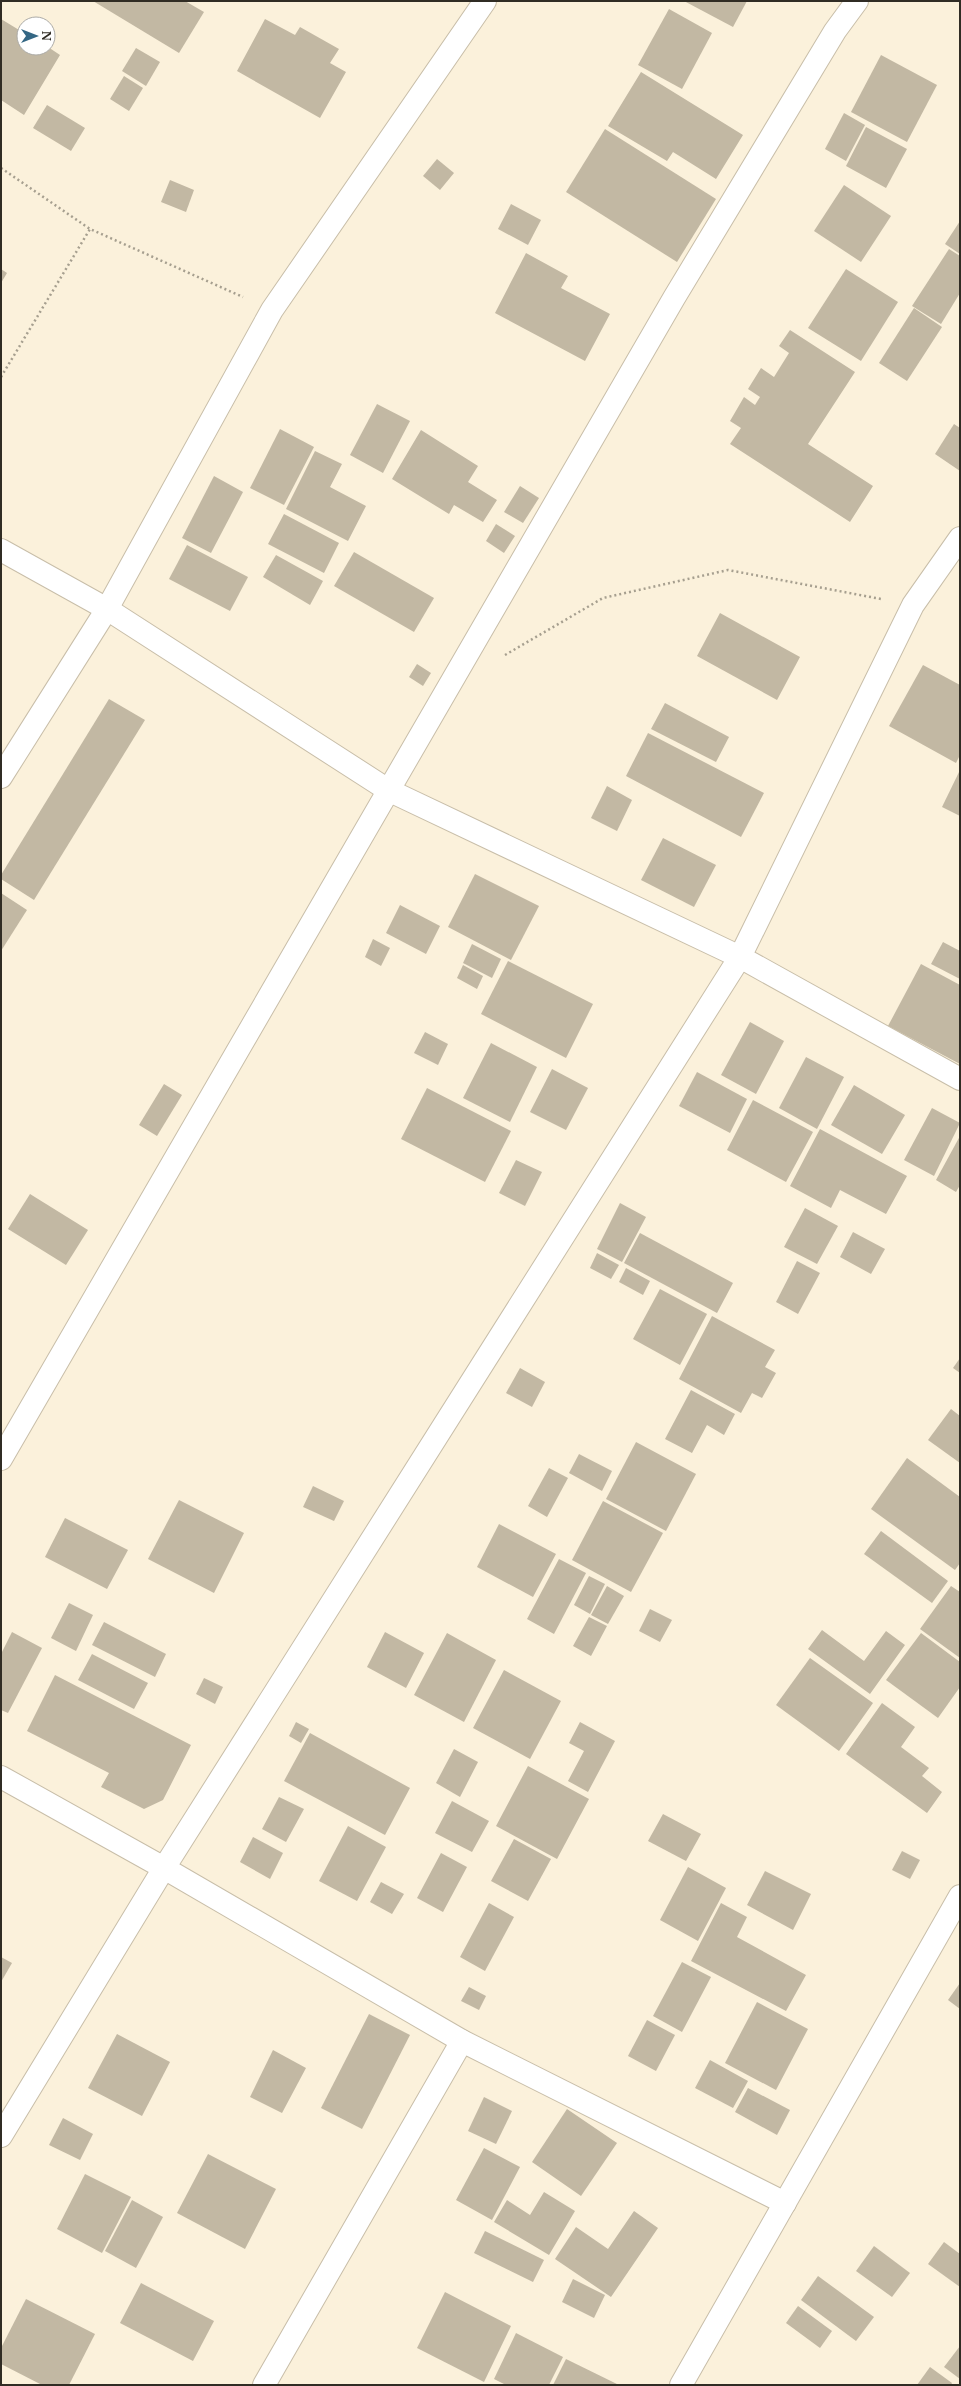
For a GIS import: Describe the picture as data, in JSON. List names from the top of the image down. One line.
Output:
{"north":"right"}
